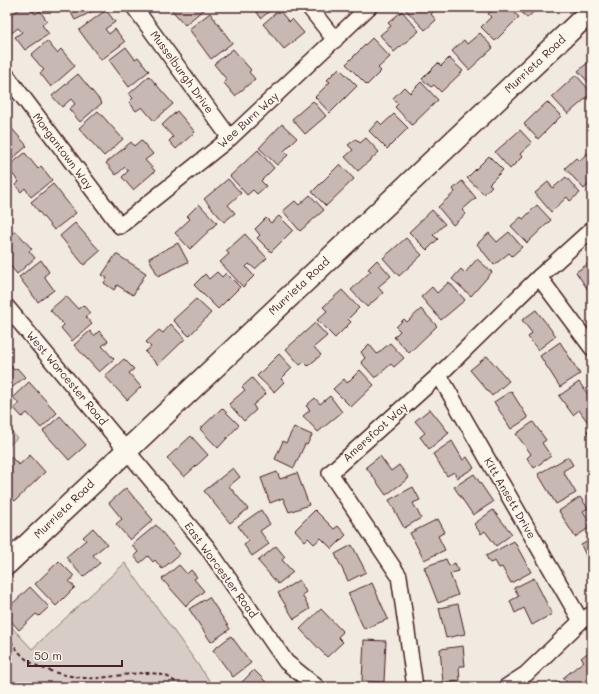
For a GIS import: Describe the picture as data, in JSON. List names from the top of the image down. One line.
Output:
{"streets":{"main road":["Murrieta Road"],"street":["Musselburgh Drive","Wee Burn Way","Morgantown Way","West Worcester Road","Amersfoot Way","Kitt Ansett Drive","East Worcester Road"]},"crossings":[["Murrieta Road","West Worcester Road"],["Murrieta Road","East Worcester Road"],["Musselburgh Drive","Wee Burn Way"],["Wee Burn Way","Morgantown Way"],["West Worcester Road","East Worcester Road"],["Amersfoot Way","Kitt Ansett Drive"]],"scale_bar":"50 m"}
